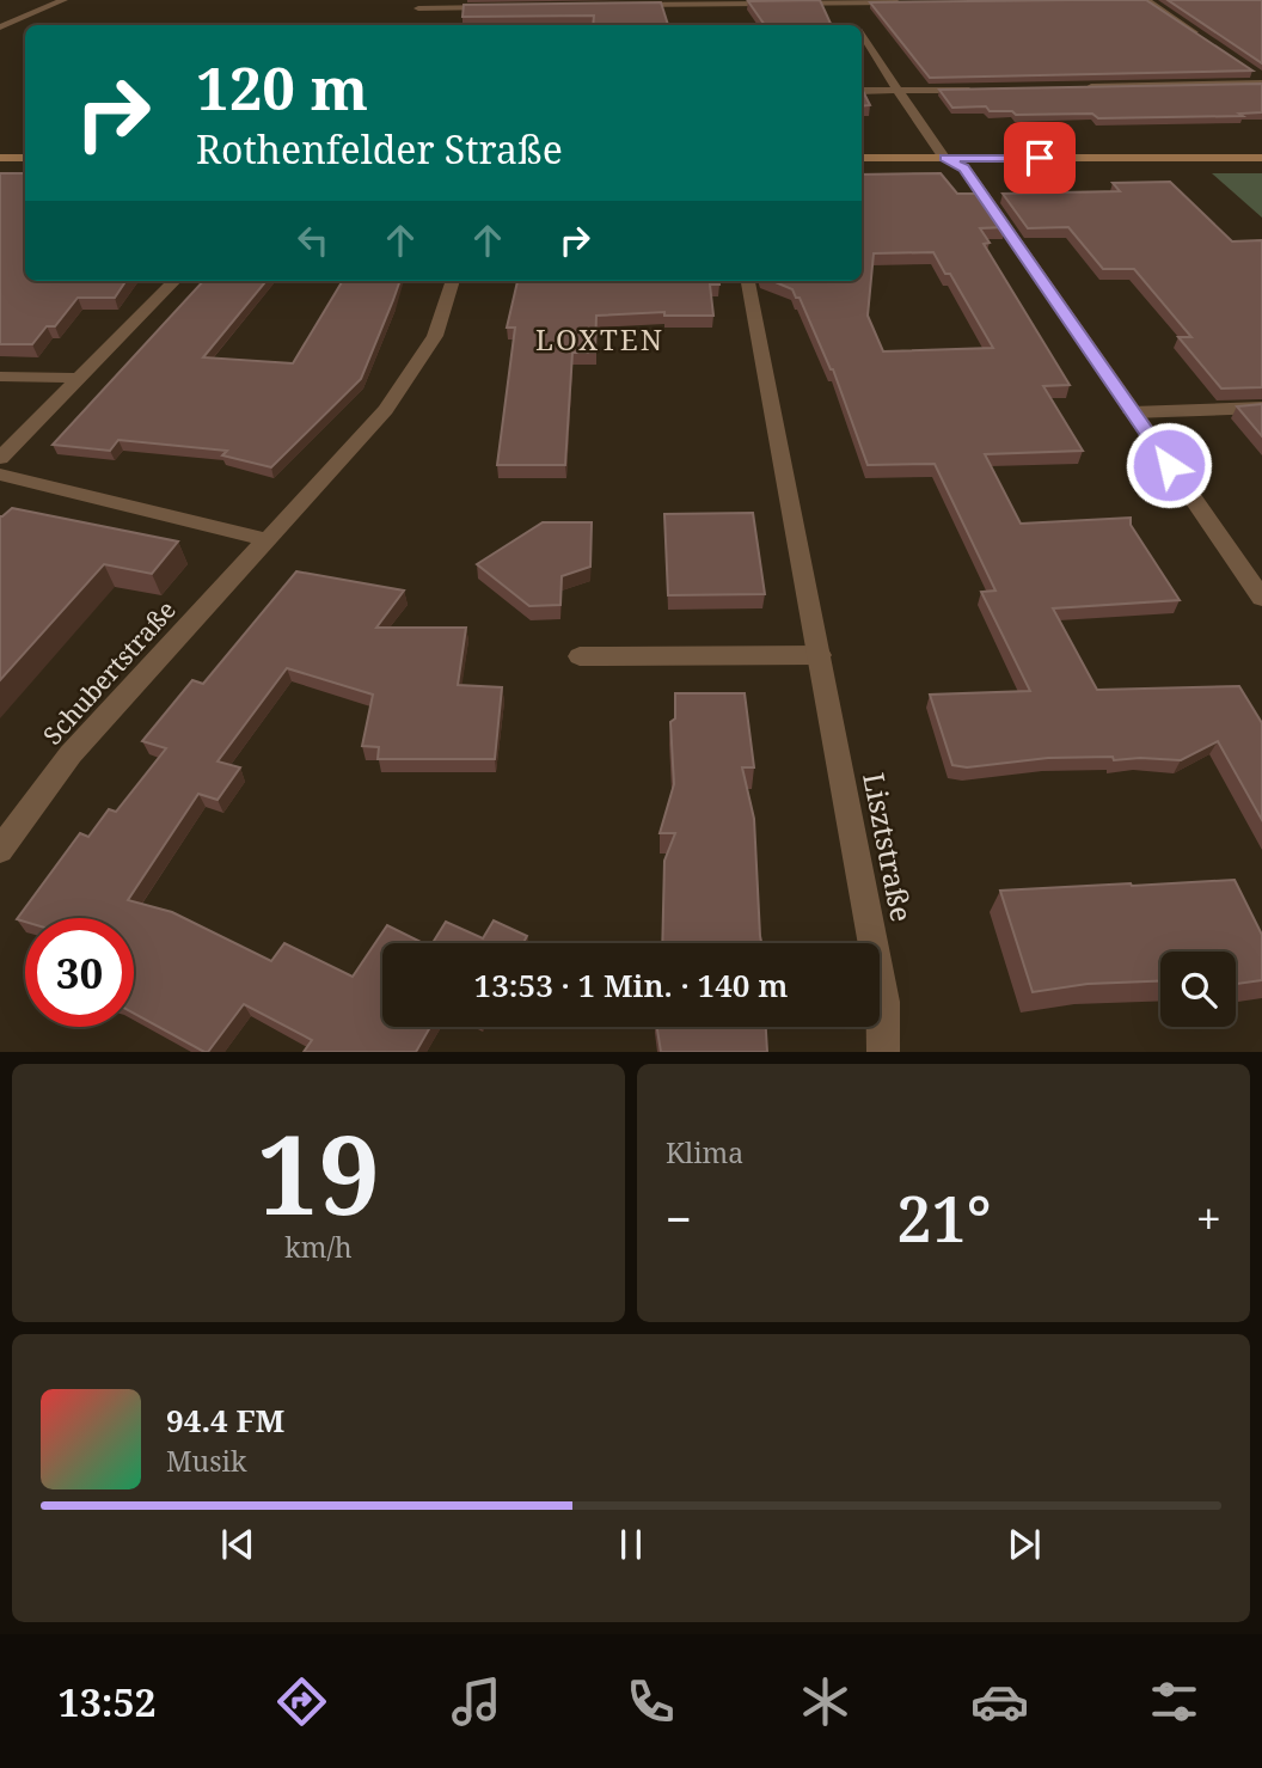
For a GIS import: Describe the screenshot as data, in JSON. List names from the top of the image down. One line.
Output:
{"streets":{"street":["Schubertstraße","Lisztstraße"]},"districts":["LOXTEN"],"page":{"turn":["120 m","Rothenfelder Straße"],"limit":"30","trip":"13:53 · 1 Min. · 140 m","tile":[["19","km/h"],"Klima"],"heat":["−","21°","+"],"song":["94.4 FM","Musik"],"tabs":"13:52"}}
